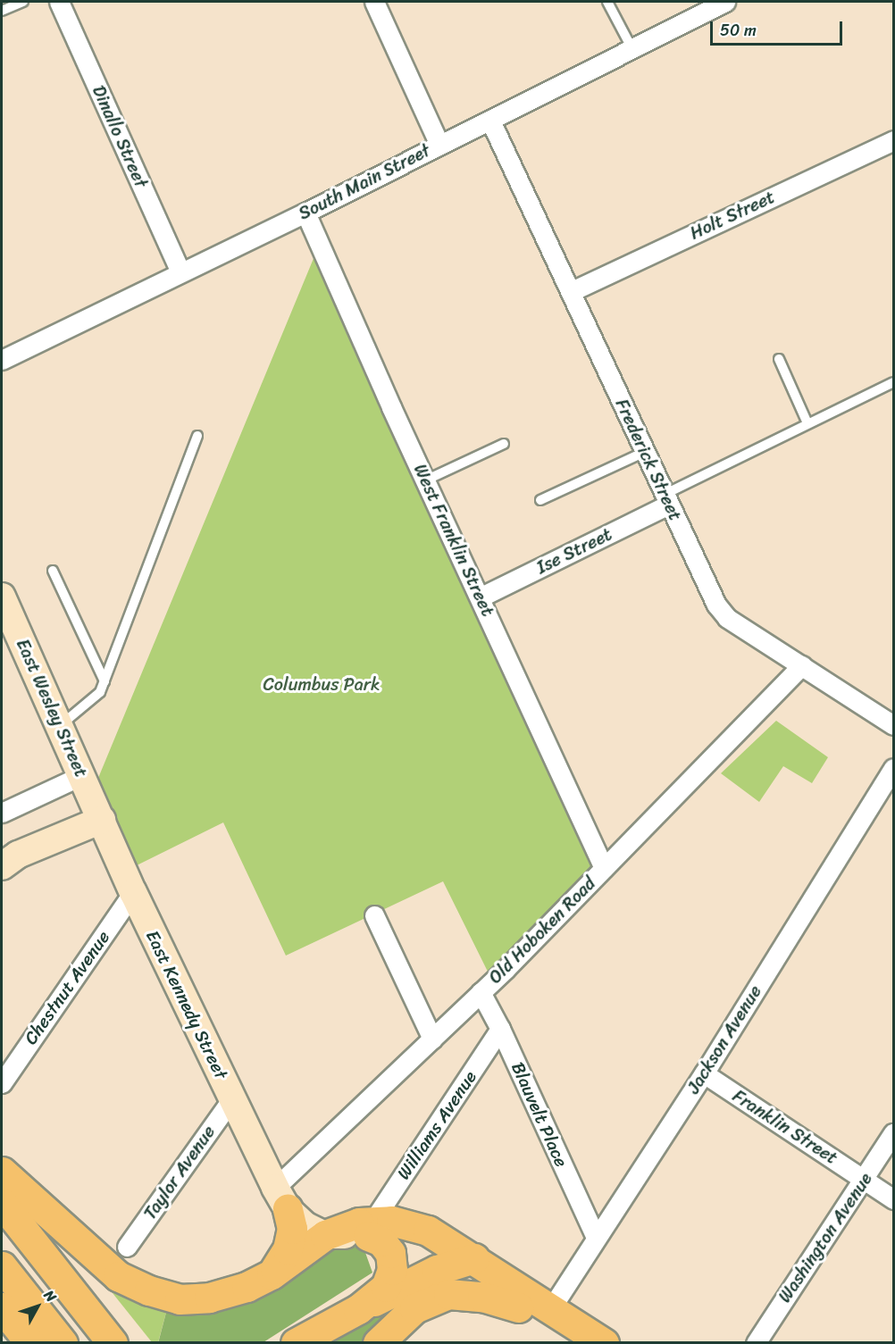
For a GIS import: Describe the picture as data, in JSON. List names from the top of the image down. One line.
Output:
{"streets":{"main road":["East Kennedy Street"],"street":["Dinallo Street","South Main Street","Holt Street","Frederick Street","West Franklin Street","Ise Street","East Wesley Street","Old Hoboken Road","Chestnut Avenue","Jackson Avenue","Blauvelt Place","Williams Avenue","Franklin Street","Taylor Avenue","Washington Avenue"]},"crossings":[["Dinallo Street","South Main Street"],["South Main Street","Frederick Street"],["South Main Street","West Franklin Street"],["Holt Street","Frederick Street"],["Frederick Street","Ise Street"],["Frederick Street","Old Hoboken Road"],["West Franklin Street","Ise Street"],["West Franklin Street","Old Hoboken Road"],["East Wesley Street","East Kennedy Street"],["Old Hoboken Road","East Kennedy Street"],["Old Hoboken Road","Blauvelt Place"],["Chestnut Avenue","East Kennedy Street"],["East Kennedy Street","Jackson Avenue"],["East Kennedy Street","Williams Avenue"],["East Kennedy Street","Taylor Avenue"],["Jackson Avenue","Blauvelt Place"],["Jackson Avenue","Franklin Street"],["Blauvelt Place","Williams Avenue"],["Franklin Street","Washington Avenue"]],"parks":["Columbus Park"],"scale_bar":"50 m","north":"top right"}
